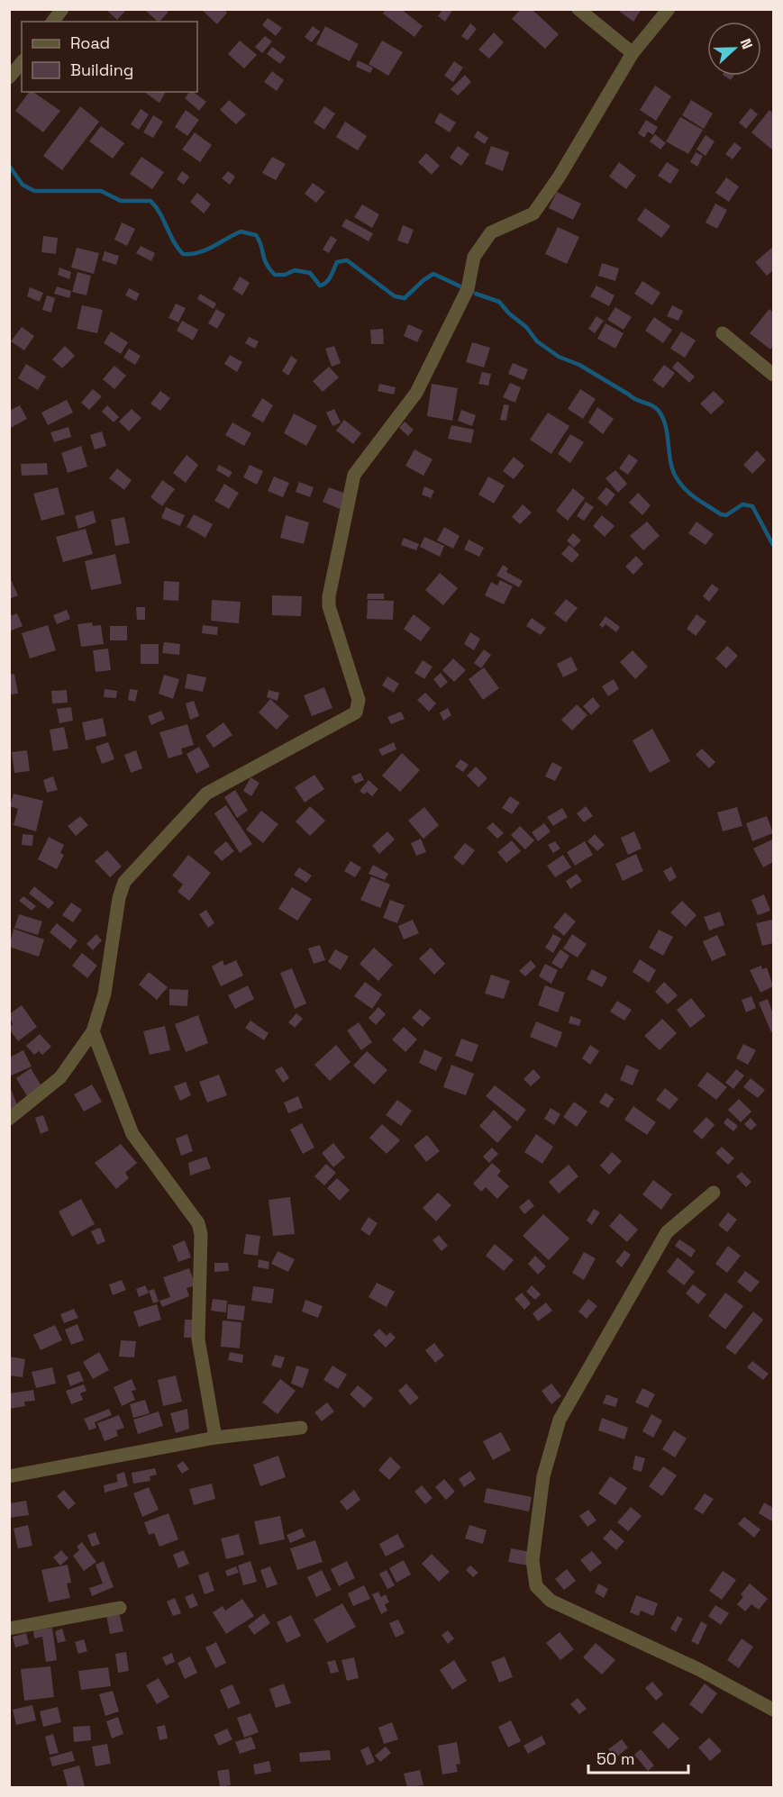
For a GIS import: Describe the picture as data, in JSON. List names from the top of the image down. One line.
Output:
{"legend":["Road","Building"],"scale_bar":"50 m","north":"right"}
